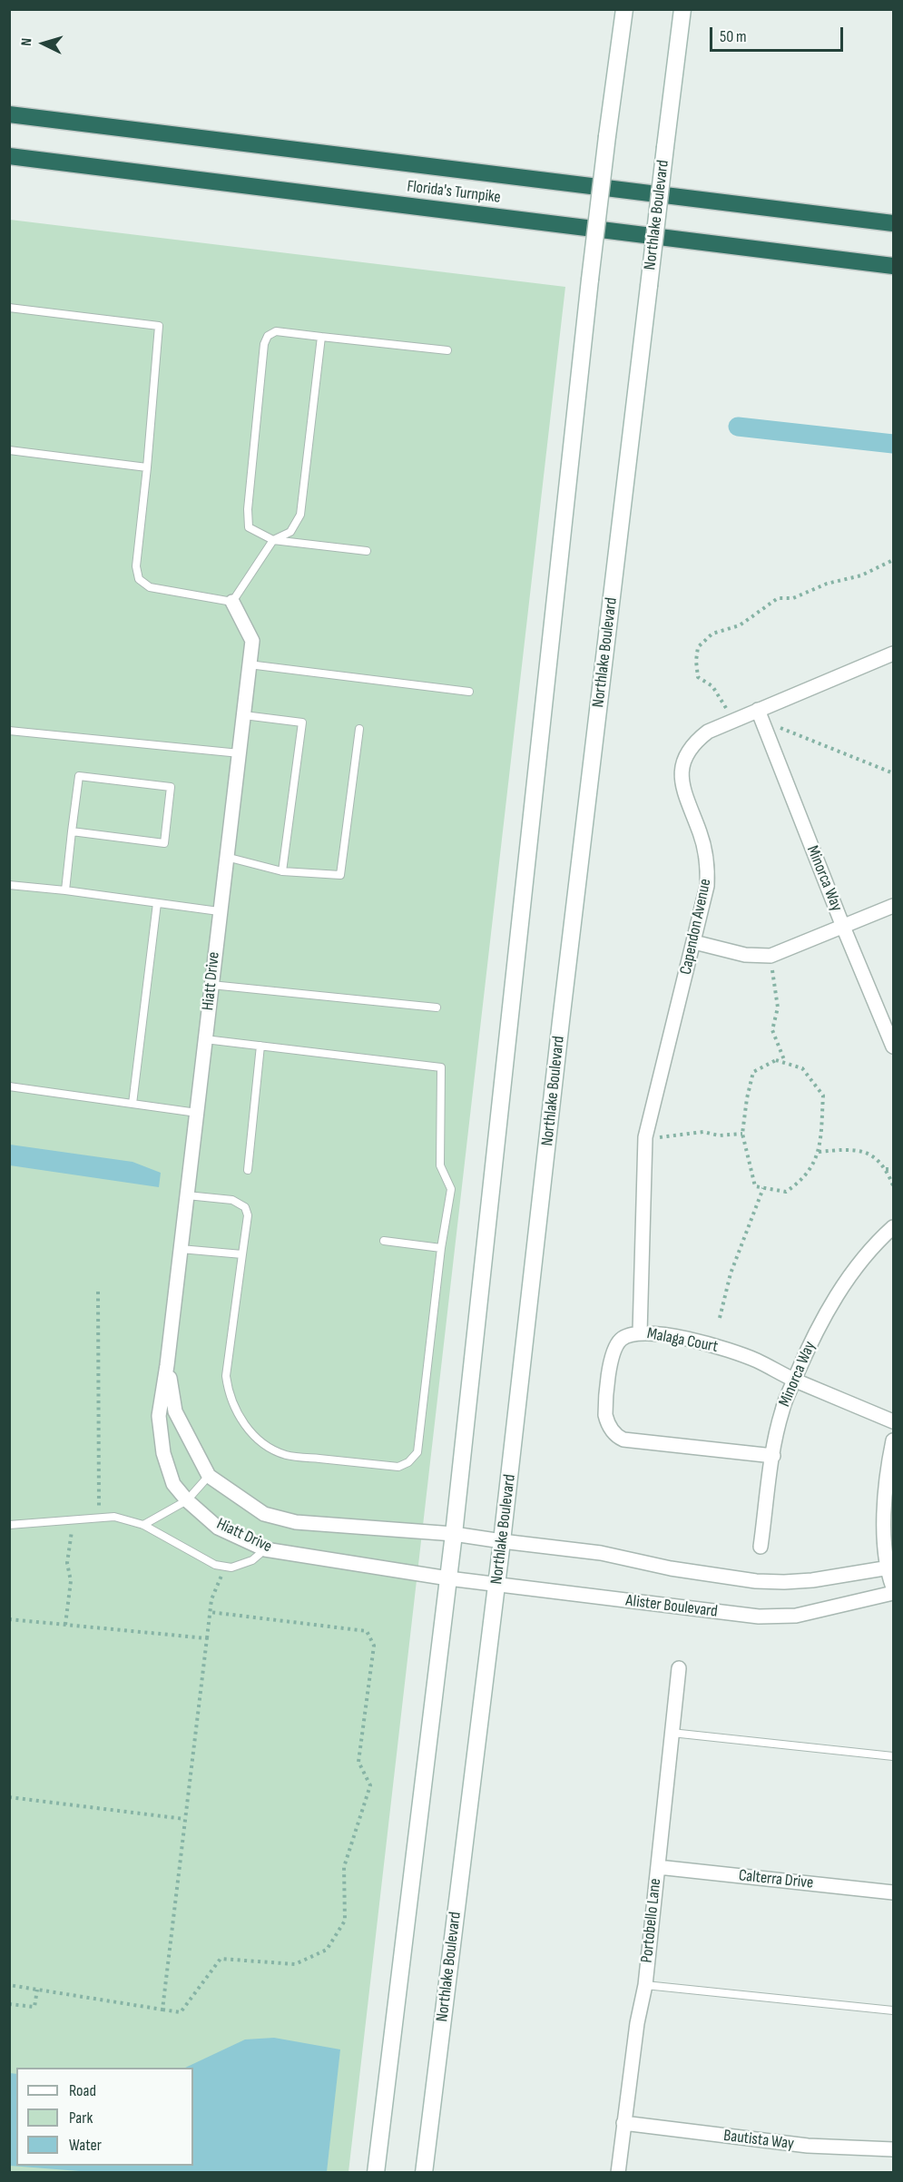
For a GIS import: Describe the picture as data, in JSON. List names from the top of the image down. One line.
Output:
{"streets":{"highway":["Florida's Turnpike"],"main road":["Northlake Boulevard"],"street":["Minorca Way","Capendon Avenue","Hiatt Drive","Malaga Court","Alister Boulevard","Calterra Drive","Portobello Lane","Bautista Way"]},"crossings":[["Northlake Boulevard","Alister Boulevard"],["Minorca Way","Capendon Avenue"],["Minorca Way","Malaga Court"],["Capendon Avenue","Malaga Court"],["Hiatt Drive","Alister Boulevard"],["Calterra Drive","Portobello Lane"],["Portobello Lane","Bautista Way"]],"legend":["Road","Park","Water"],"scale_bar":"50 m","north":"left"}
